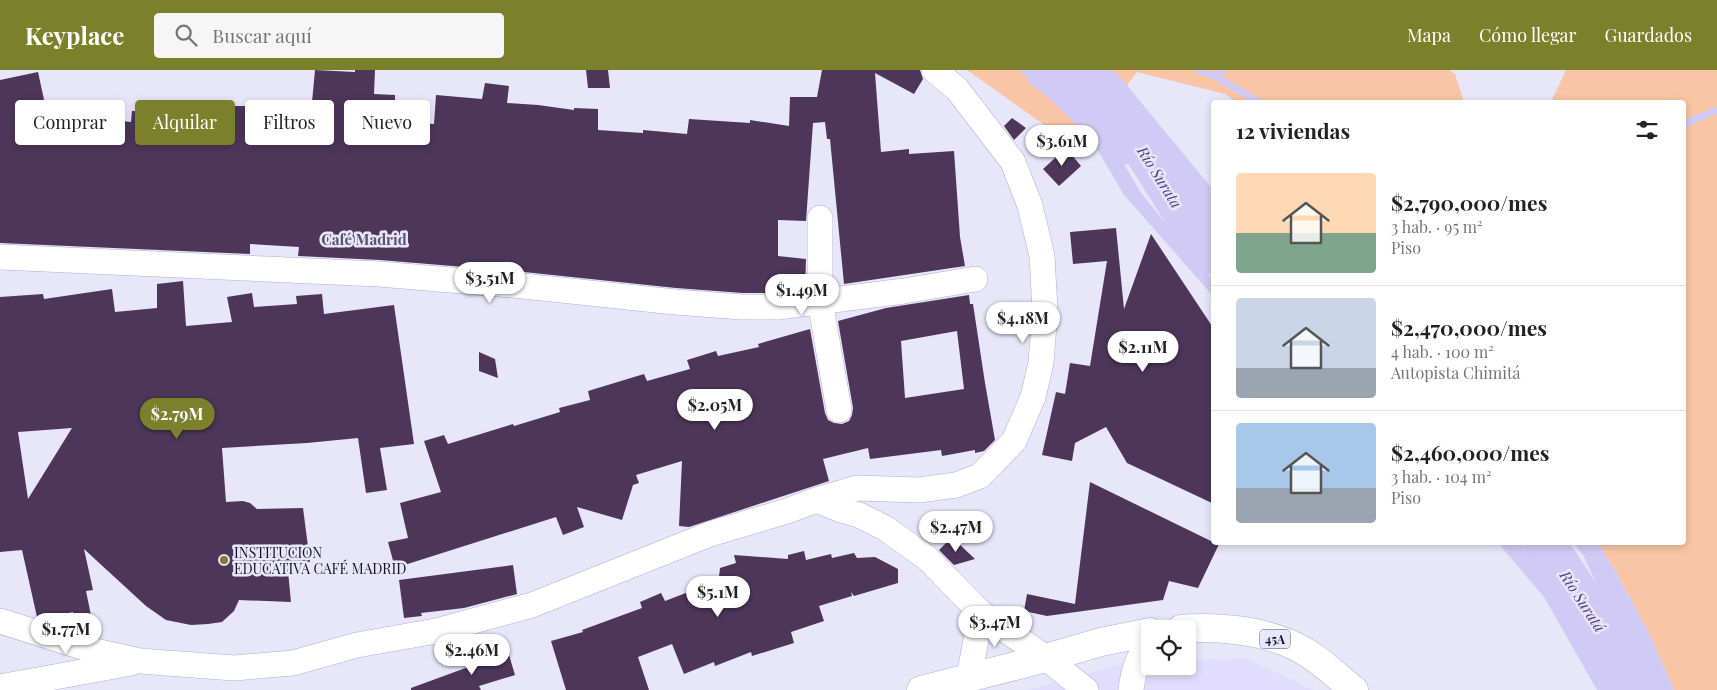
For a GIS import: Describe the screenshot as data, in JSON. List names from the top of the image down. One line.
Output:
{"streets":{"highway":["45A"]},"districts":["Café Madrid"],"water":["Río Surata","Río Suratá"],"places":["INSTITUCION EDUCATIVA CAFÉ MADRID"],"page":{"header":"Keyplace","search":"Buscar aquí","nav":["Mapa","Cómo llegar","Guardados"],"chip":["Comprar","Alquilar","Filtros","Nuevo"],"heading":"12 viviendas","price":["$3.61M","$3.51M","$1.49M","$4.18M","$2.11M","$2.05M","$2.79M","$2.47M","$5.1M","$3.47M","$1.77M","$2.46M"],"list":[{"name":"$2,790,000/mes","note":"3 hab. · 95 m² · Piso"},{"name":"$2,470,000/mes","note":"4 hab. · 100 m² · Autopista Chimitá"},{"name":"$2,460,000/mes","note":"3 hab. · 104 m² · Piso"}]}}
